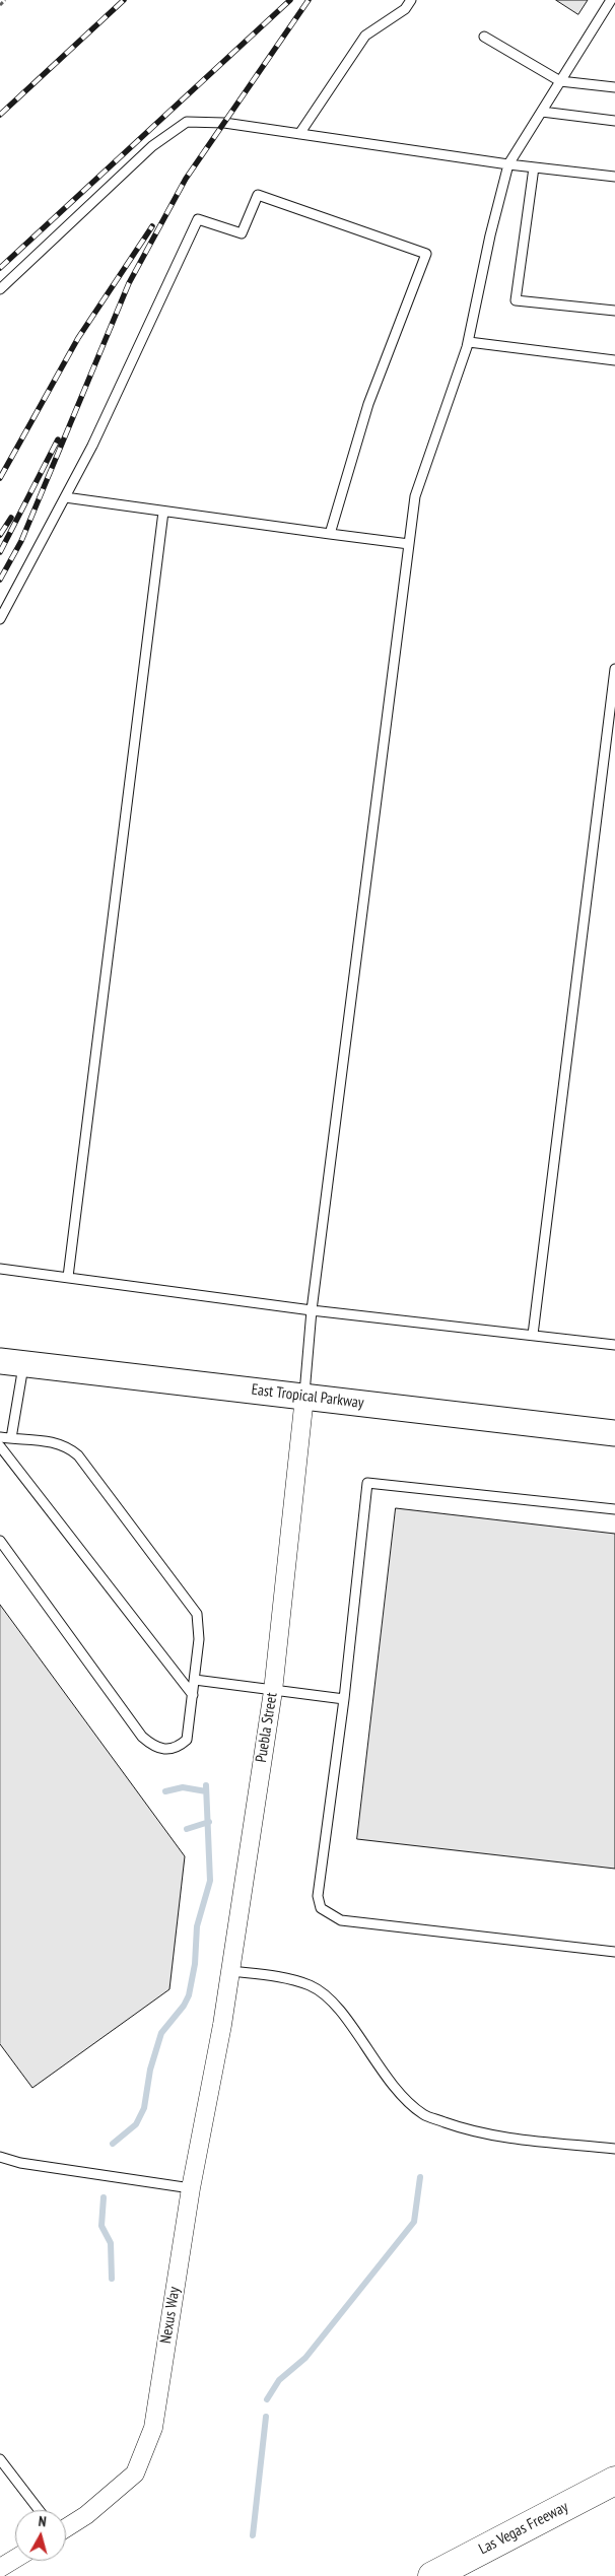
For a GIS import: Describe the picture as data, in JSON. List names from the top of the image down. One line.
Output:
{"streets":{"highway":["Las Vegas Freeway"],"street":["East Tropical Parkway","Puebla Street","Nexus Way"]},"crossings":[["East Tropical Parkway","Puebla Street"],["Puebla Street","Nexus Way"]],"north":"top"}
